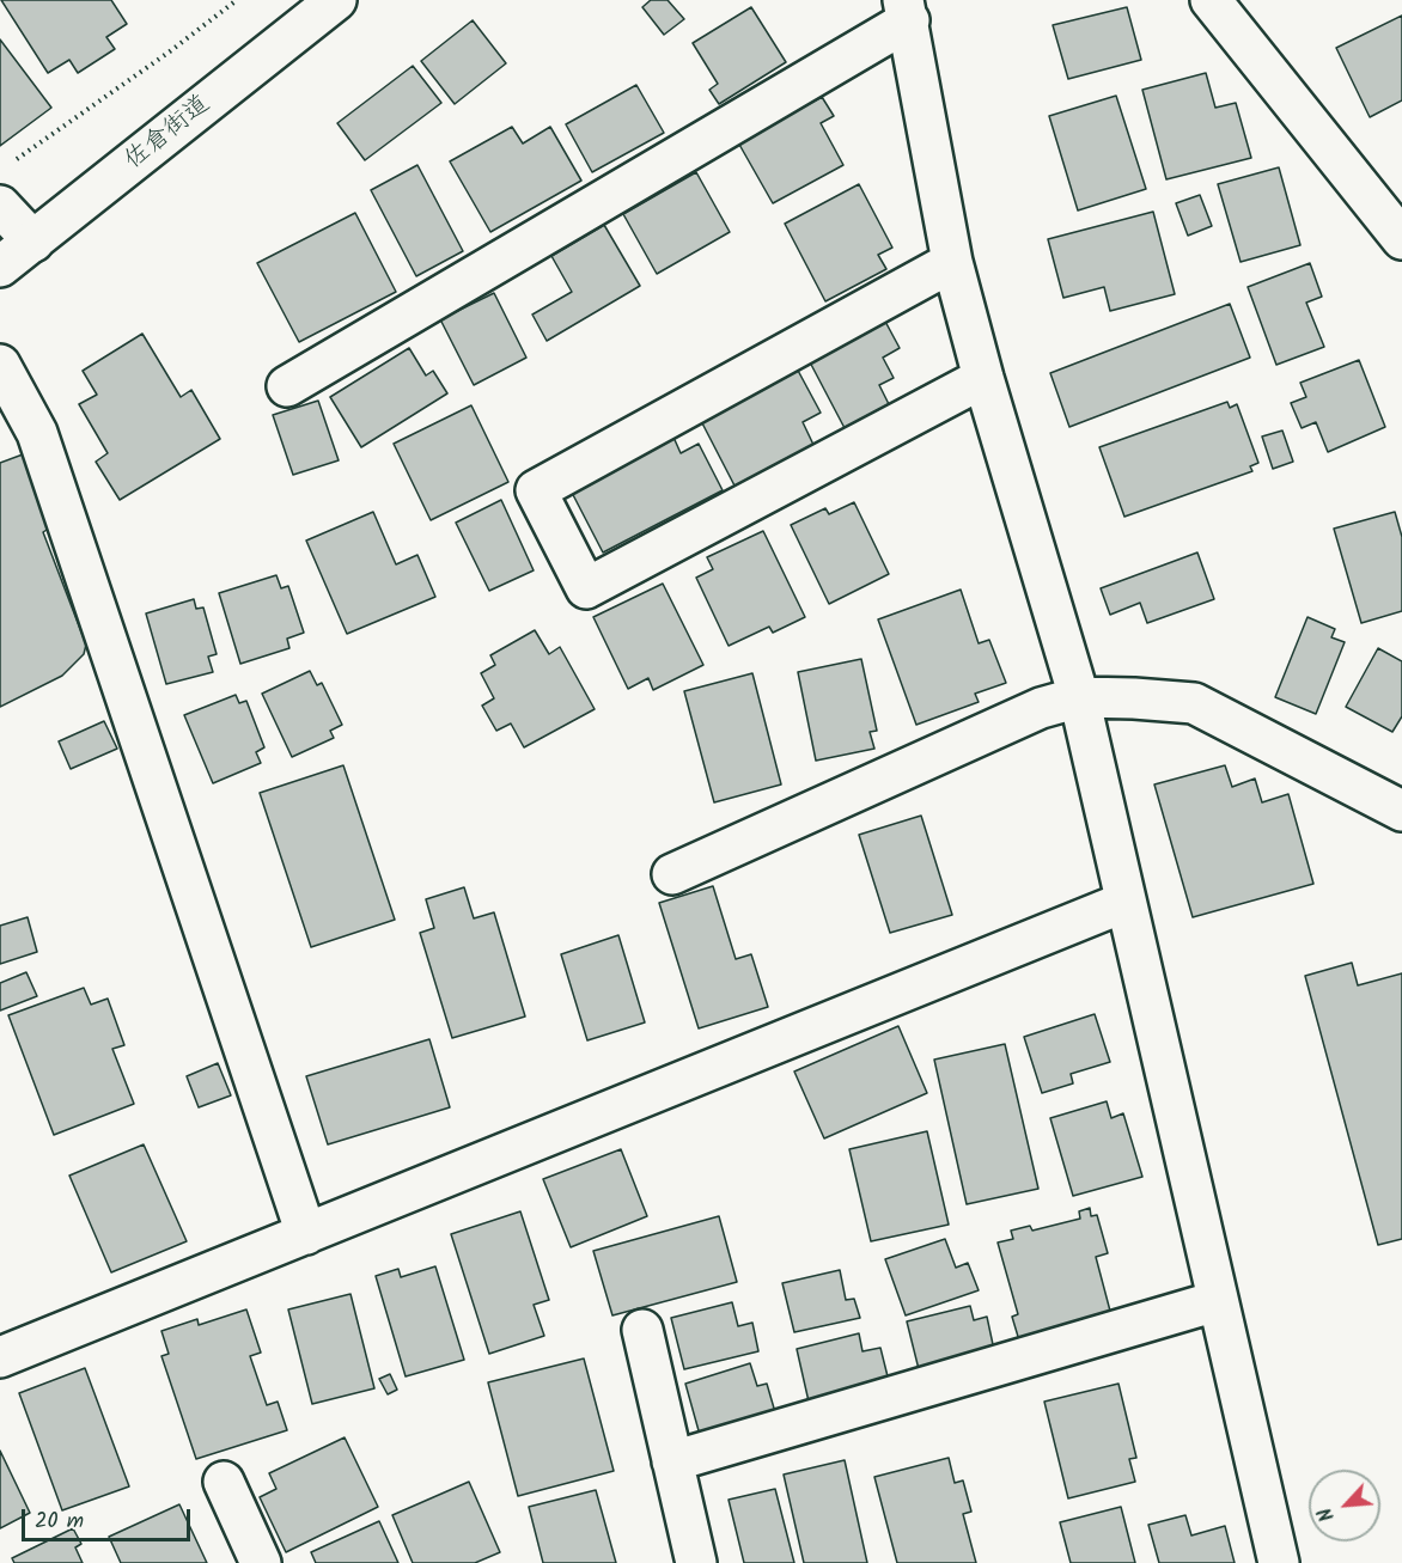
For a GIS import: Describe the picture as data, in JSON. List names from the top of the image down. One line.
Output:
{"streets":{"street":["佐倉街道"]},"scale_bar":"20 m","north":"bottom left"}
